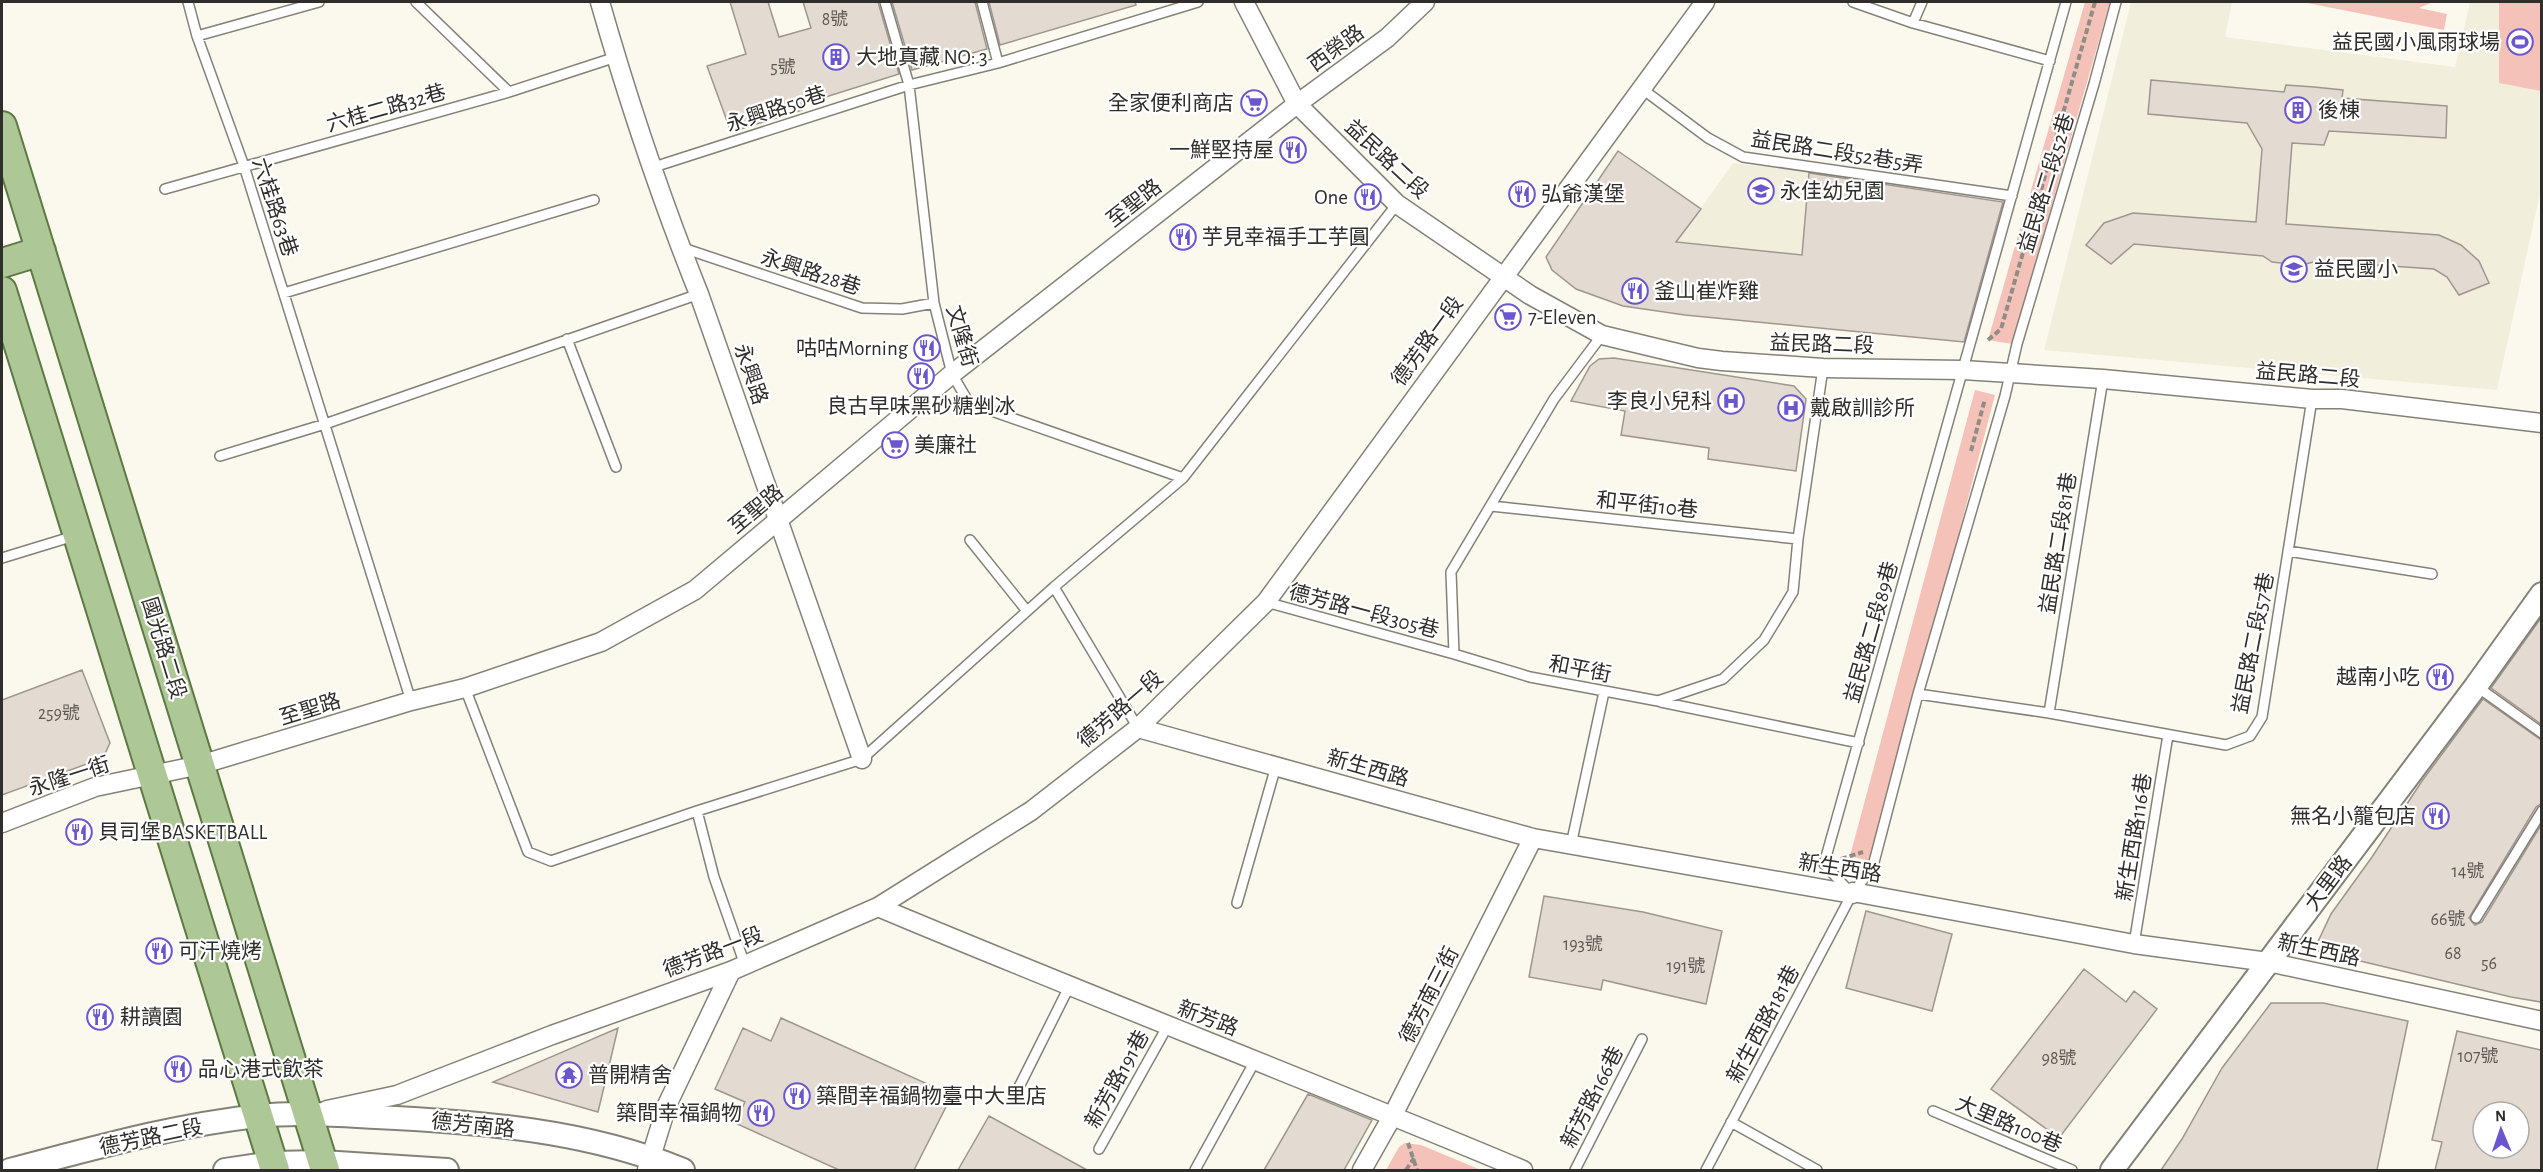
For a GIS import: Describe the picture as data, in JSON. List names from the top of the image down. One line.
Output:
{"streets":{"main road":["國光路二段"],"street":["西榮路","益民路二段","至聖路","德芳路一段","永興路","新生西路","永隆一街","大里路","德芳南三街","新芳路","德芳南路","德芳路二段"],"lane":["六桂二路32巷","永興路50巷","益民路二段52巷5弄","益民路二段52巷","六桂路63巷","永興路28巷","文隆街","和平街10巷","益民路二段81巷","德芳路一段305巷","益民路二段89巷","益民路二段57巷","和平街","新生西路116巷","新生西路181巷","新芳路191巷","新芳路166巷","大里路100巷"]},"crossings":[["西榮路","益民路二段"],["西榮路","至聖路"],["六桂二路32巷","六桂路63巷"],["六桂二路32巷","永興路"],["永興路50巷","文隆街"],["永興路50巷","永興路"],["益民路二段52巷5弄","益民路二段52巷"],["益民路二段52巷5弄","德芳路一段"],["益民路二段","益民路二段52巷"],["益民路二段","至聖路"],["益民路二段","德芳路一段"],["益民路二段","益民路二段81巷"],["益民路二段","益民路二段89巷"],["益民路二段","益民路二段57巷"],["益民路二段","和平街"],["益民路二段52巷","益民路二段89巷"],["至聖路","六桂路63巷"],["至聖路","文隆街"],["至聖路","永興路"],["至聖路","國光路二段"],["至聖路","永隆一街"],["永興路28巷","文隆街"],["永興路28巷","永興路"],["德芳路一段","德芳路一段305巷"],["德芳路一段","國光路二段"],["德芳路一段","新生西路"],["德芳路一段","新芳路"],["德芳路一段","德芳南路"],["和平街10巷","和平街"],["益民路二段81巷","益民路二段57巷"],["德芳路一段305巷","和平街"],["益民路二段89巷","新生西路"],["益民路二段89巷","新生西路181巷"],["益民路二段57巷","新生西路116巷"],["國光路二段","德芳南路"],["新生西路","新生西路116巷"],["新生西路","大里路"],["新生西路","德芳南三街"],["新生西路","新生西路181巷"],["德芳南三街","新芳路"],["新芳路","新芳路191巷"],["德芳南路","德芳路二段"]],"places":{"sports":["益民國小風雨球場"],"building":["大地真藏 NO: 3","後棟"],"supermarket":["全家便利商店","7-Eleven","美廉社"],"restaurant":["一鮮堅持屋","弘爺漢堡","One","芋見幸福手工芋圓","釜山崔炸雞","咕咕Morning","良古早味黑砂糖剉冰","越南小吃","無名小籠包店","貝司堡BASKETBALL","可汗燒烤","耕讀園","品心港式飲茶","築間幸福鍋物臺中大里店","築間幸福鍋物"],"school or university":["永佳幼兒園","益民國小"],"hospital":["李良小兒科","戴啟訓診所"],"temple":["普開精舍"]},"house_numbers":["8號","5號","259號","14號","66號","193號","68","56","191號","107號","98號"],"north":"top"}
